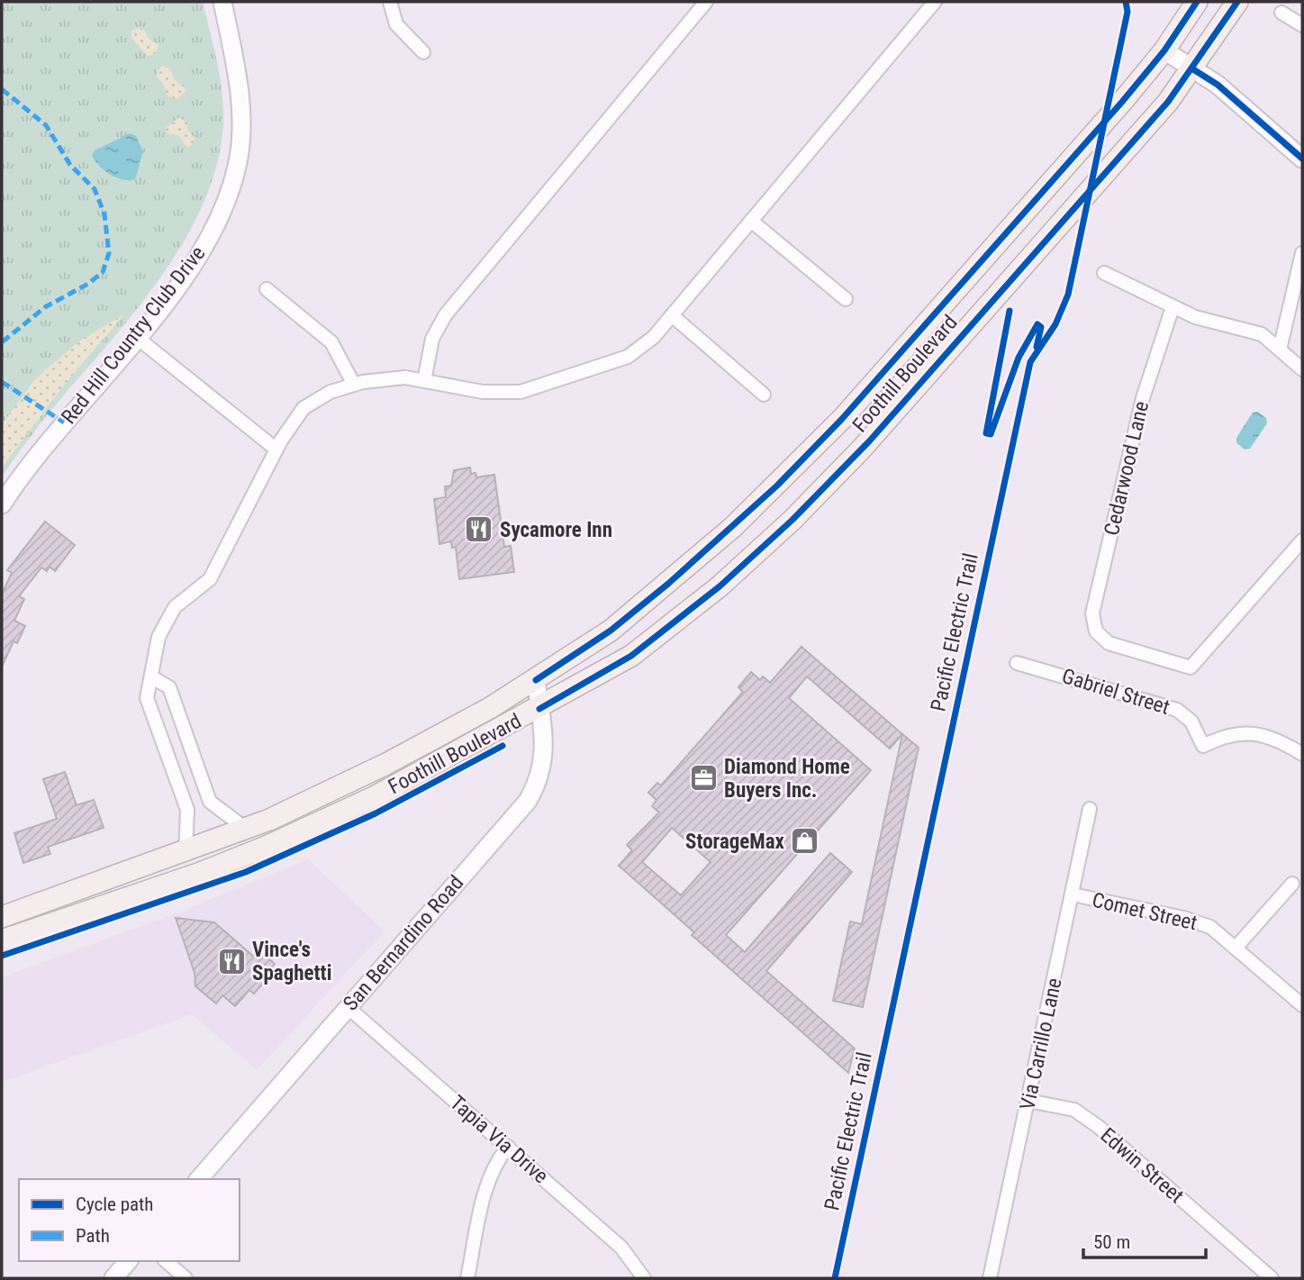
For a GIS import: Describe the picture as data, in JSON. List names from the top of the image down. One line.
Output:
{"streets":{"main road":["Foothill Boulevard"],"street":["Red Hill Country Club Drive","Cedarwood Lane","Gabriel Street","Comet Street","San Bernardino Road","Via Carrillo Lane","Tapia Via Drive","Edwin Street"],"cycle path":["Pacific Electric Trail"]},"crossings":[["Foothill Boulevard","San Bernardino Road"],["Comet Street","Via Carrillo Lane"],["San Bernardino Road","Tapia Via Drive"],["Via Carrillo Lane","Edwin Street"]],"places":{"restaurant":["Sycamore Inn","Vince's Spaghetti"],"office":["Diamond Home Buyers Inc."],"shop":["StorageMax"]},"legend":["Cycle path","Path"],"scale_bar":"50 m"}
